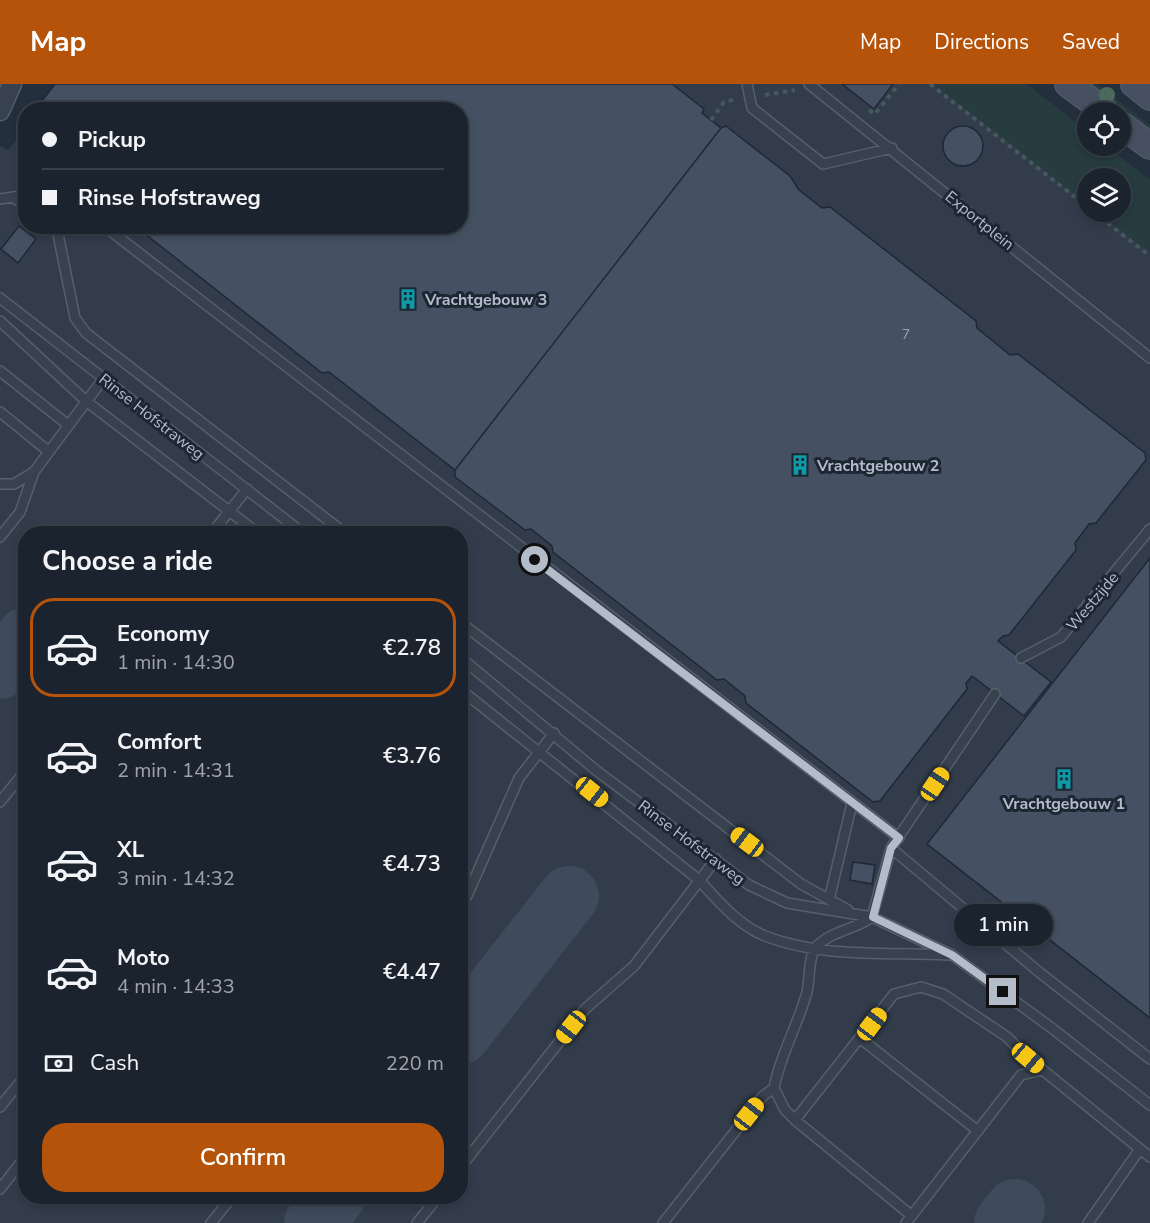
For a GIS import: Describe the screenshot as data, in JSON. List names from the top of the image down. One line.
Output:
{"streets":{"lane":["Exportplein","Rinse Hofstraweg","Westzijde"]},"places":{"building":["Vrachtgebouw 3","Vrachtgebouw 2","Vrachtgebouw 1"]},"house_numbers":["7"],"page":{"header":"Map","nav":["Map","Directions","Saved"],"banner":["Pickup","Rinse Hofstraweg"],"heading":"Choose a ride","list":[{"name":"Economy","note":"1 min · 14:30","value":"€2.78"},{"name":"Comfort","note":"2 min · 14:31","value":"€3.76"},{"name":"XL","note":"3 min · 14:32","value":"€4.73"},{"name":"Moto","note":"4 min · 14:33","value":"€4.47"}],"bubble":"1 min","pay":["Cash","220 m"],"buttons":"Confirm"}}
